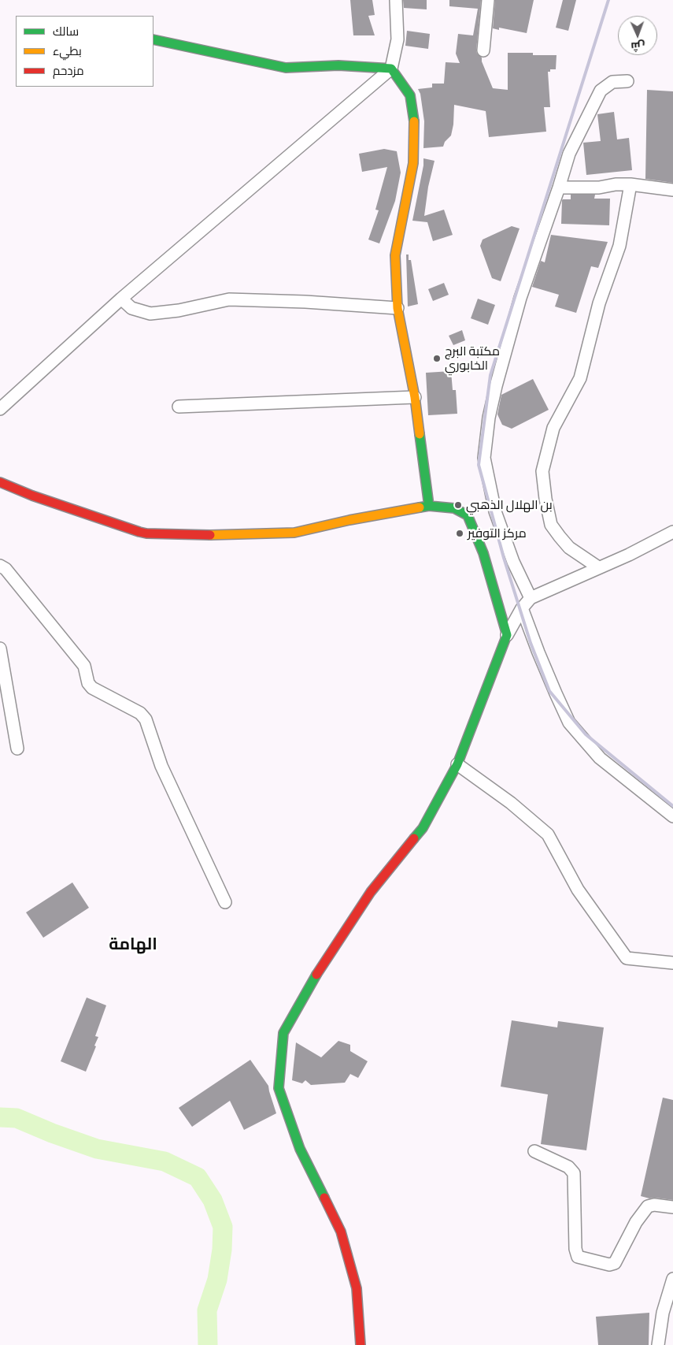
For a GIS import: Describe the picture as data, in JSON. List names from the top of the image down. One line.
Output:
{"districts":["الهامة"],"places":["مكتبة البرج الخابوري","بن الهلال الذهبي","مركز التوفير"],"legend":["سالك","بطيء","مزدحم"],"north":"bottom"}
